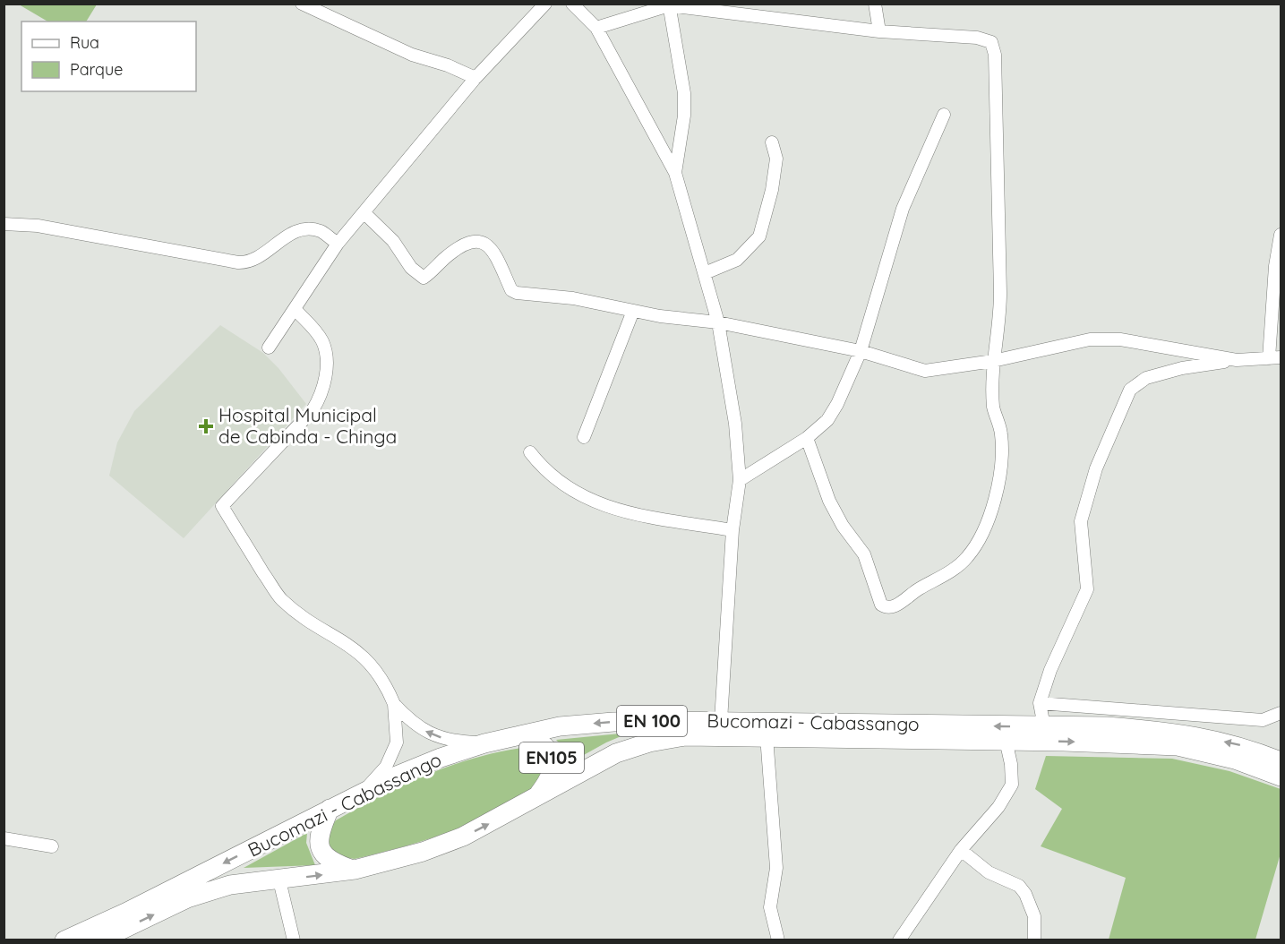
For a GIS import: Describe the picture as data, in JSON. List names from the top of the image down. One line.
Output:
{"streets":{"main road":["EN 100","Bucomazi - Cabassango","EN105"]},"crossings":[["Bucomazi - Cabassango","EN105"]],"places":{"health":["Hospital Municipal de Cabinda - Chinga"]},"legend":["Rua","Parque"]}
